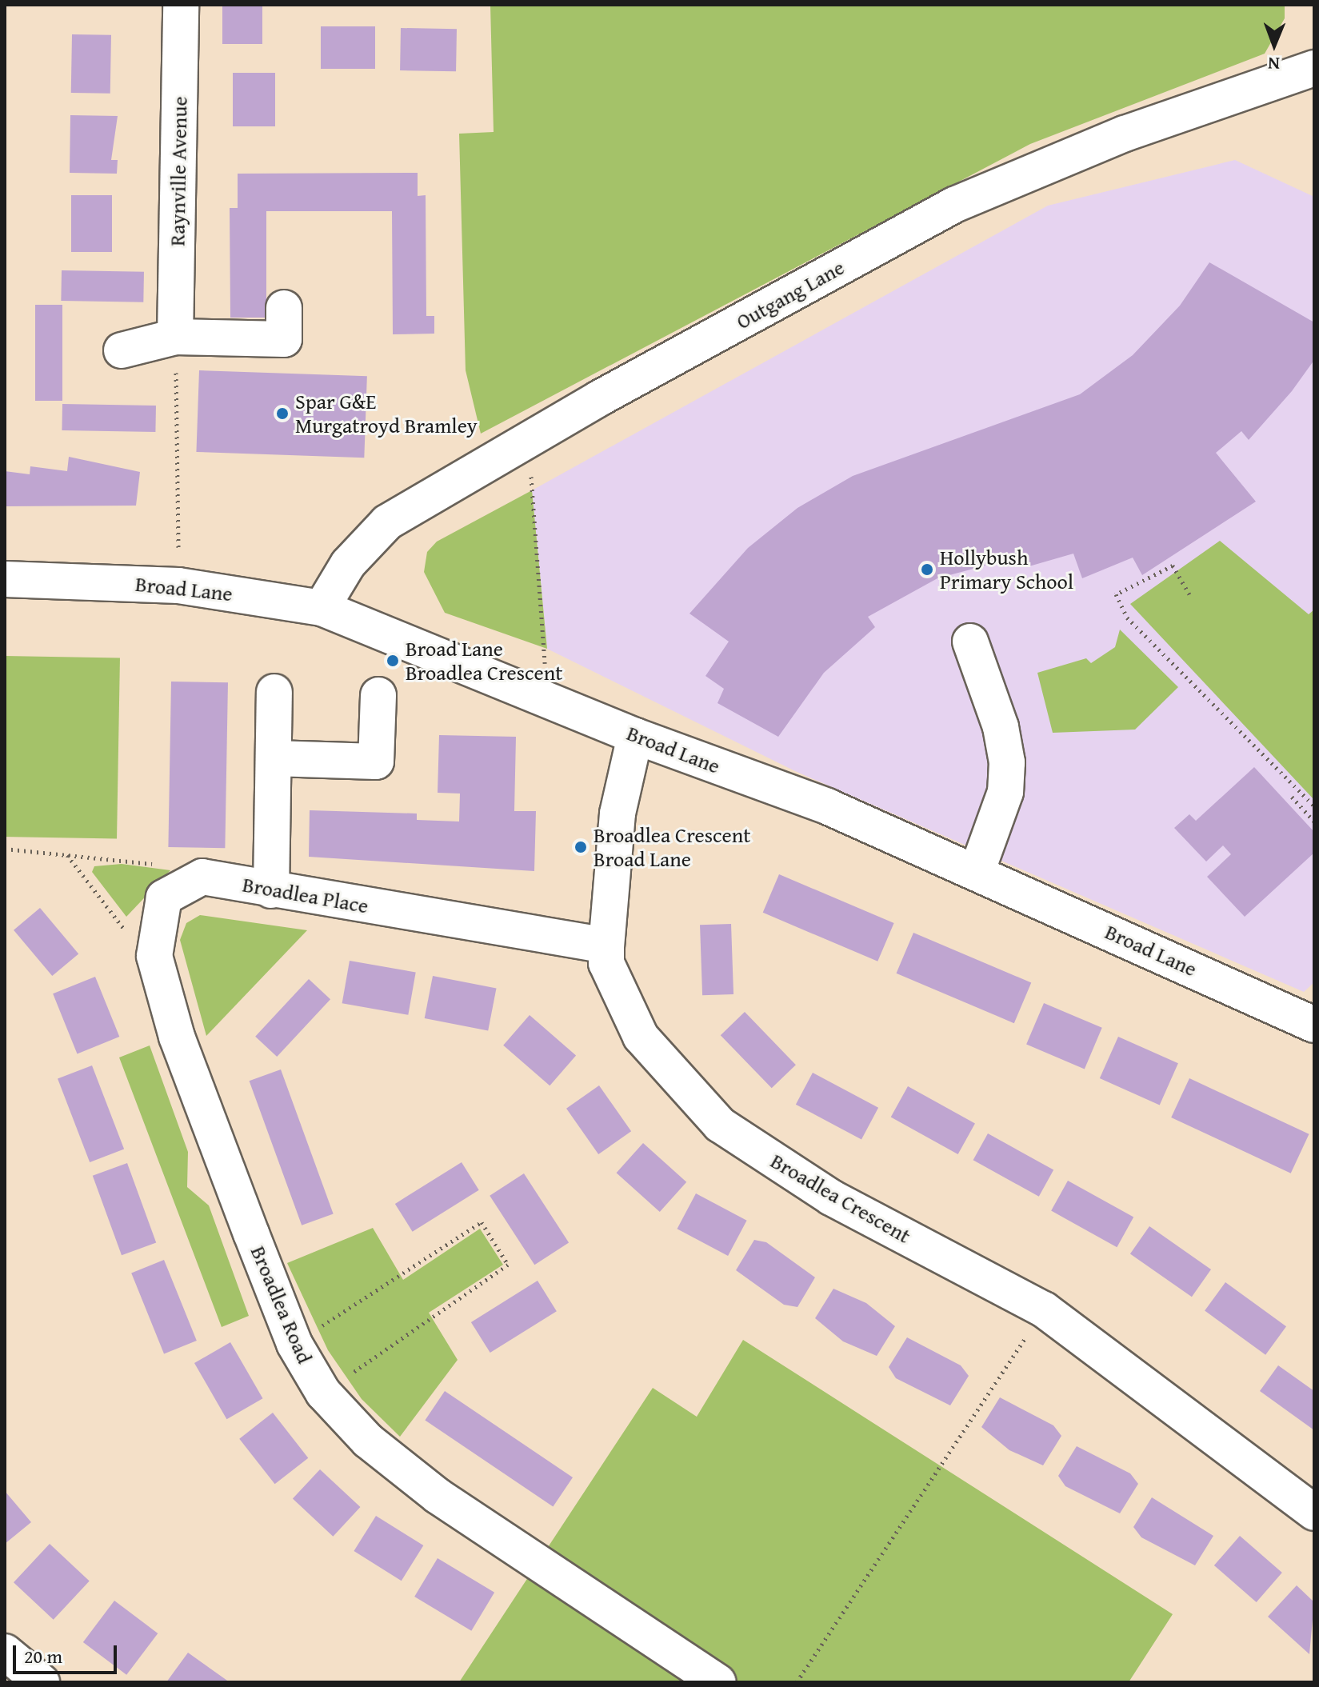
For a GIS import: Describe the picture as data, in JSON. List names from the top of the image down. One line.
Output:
{"streets":{"street":["Raynville Avenue","Outgang Lane","Broad Lane","Broadlea Place","Broadlea Crescent","Broadlea Road"]},"crossings":[["Outgang Lane","Broad Lane"],["Broad Lane","Broadlea Crescent"],["Broadlea Place","Broadlea Crescent"],["Broadlea Place","Broadlea Road"]],"places":["Spar G&E Murgatroyd Bramley","Hollybush Primary School","Broad Lane Broadlea Crescent","Broadlea Crescent Broad Lane"],"scale_bar":"20 m","north":"bottom"}
